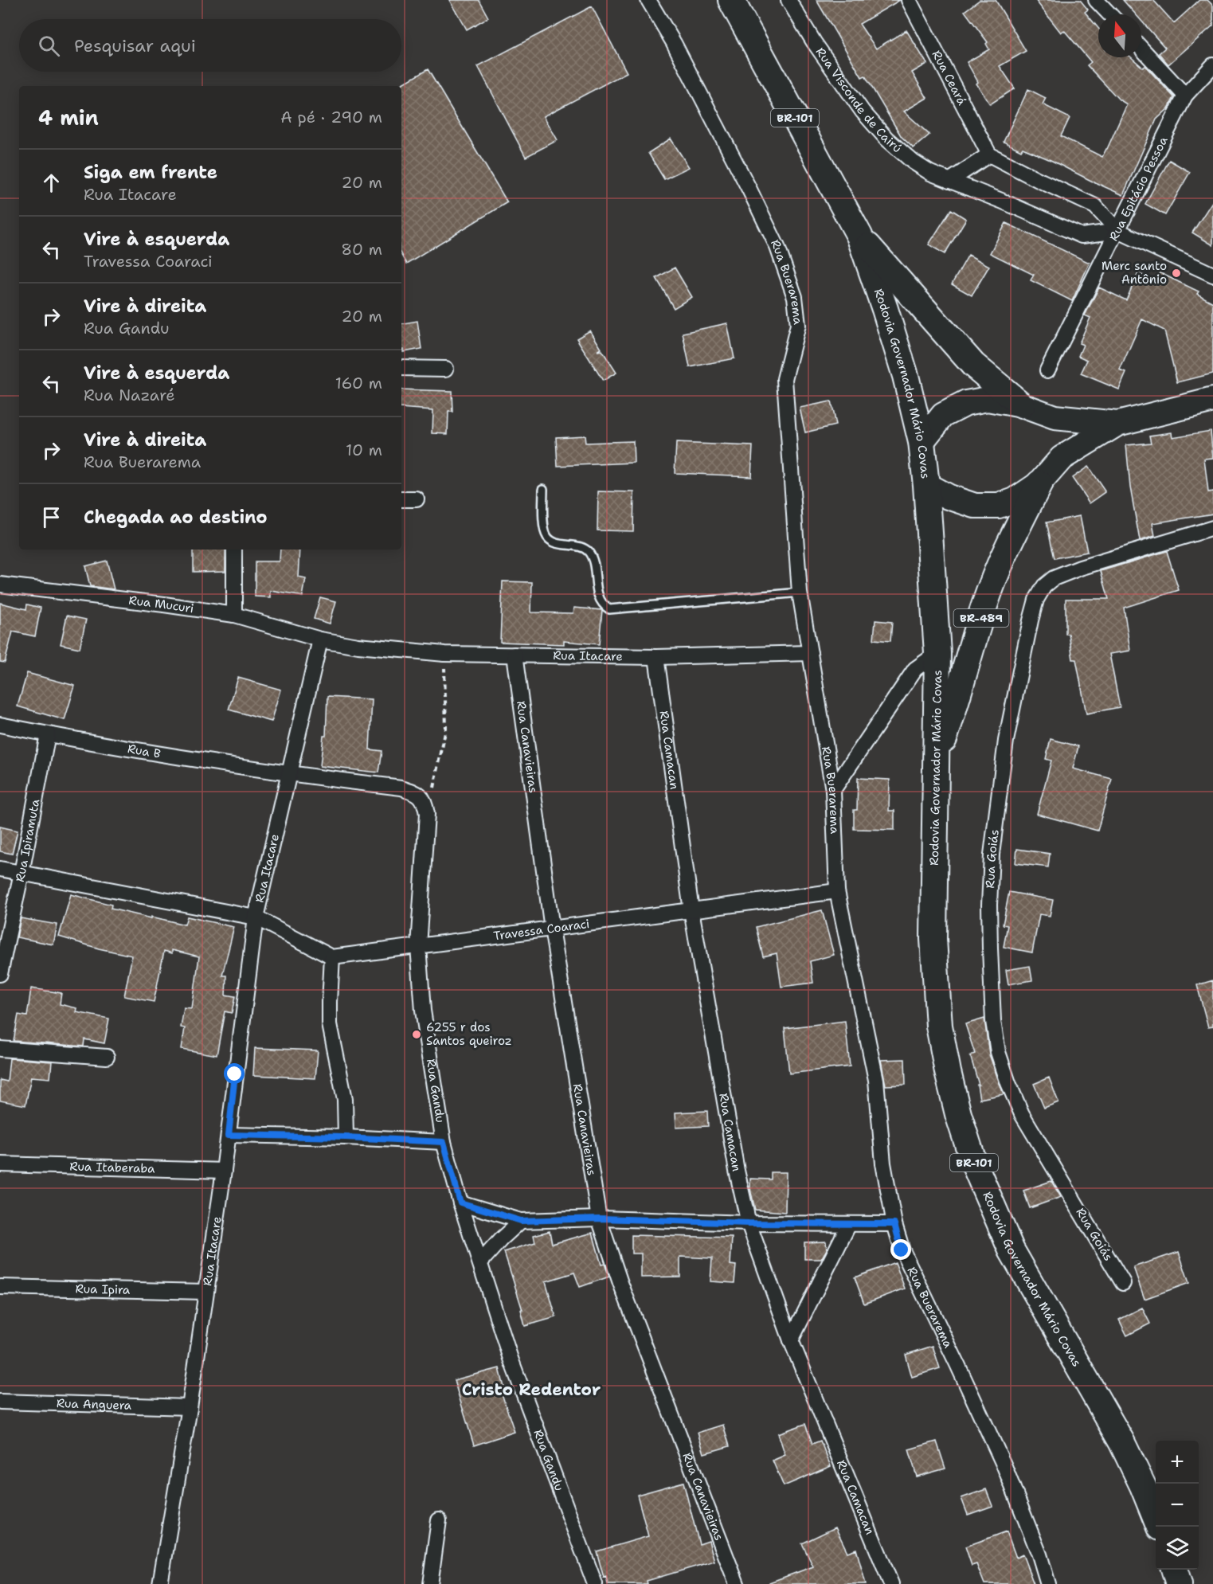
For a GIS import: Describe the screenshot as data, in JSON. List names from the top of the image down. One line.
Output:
{"streets":{"highway":["BR-101","Rodovia Governador Mário Covas","BR-489"],"street":["Rua Ceará","Rua Visconde de Cairú","Rua Epitácio Pessoa","Rua Buerarema","Rua Mucuri","Rua Itacare","Rua Canavieiras","Rua B","Rua Camacan","Rua Ipiramuta","Rua Goiás","Travessa Coaraci","Rua Gandu","Rua Itaberaba","Rua Ipira","Rua Anguera"]},"crossings":[["Rua Visconde de Cairú","Rua Epitácio Pessoa"],["Rua Buerarema","Rua Itacare"],["Rua Buerarema","Travessa Coaraci"],["Rodovia Governador Mário Covas","BR-489"],["Rua Mucuri","Rua Itacare"],["Rua Itacare","Rua Canavieiras"],["Rua Itacare","Rua B"],["Rua Itacare","Rua Camacan"],["Rua Itacare","Rua Gandu"],["Rua Itacare","Rua Itaberaba"],["Rua Itacare","Rua Ipira"],["Rua Itacare","Rua Anguera"],["Rua Canavieiras","Travessa Coaraci"],["Rua B","Rua Ipiramuta"],["Rua B","Rua Gandu"],["Rua Camacan","Travessa Coaraci"],["Travessa Coaraci","Rua Gandu"]],"districts":["Cristo Redentor"],"places":["Merc santo Antônio","6255 r dos Santos queiroz"],"north":"top","page":{"search":"Pesquisar aqui","heading":["4 min","A pé · 290 m"],"list":[["Siga em frente","Rua Itacare","20 m"],["Vire à esquerda","Travessa Coaraci","80 m"],["Vire à direita","Rua Gandu","20 m"],["Vire à esquerda","Rua Nazaré","160 m"],["Vire à direita","Rua Buerarema","10 m"],"Chegada ao destino"],"map_buttons":["+","−"]}}
